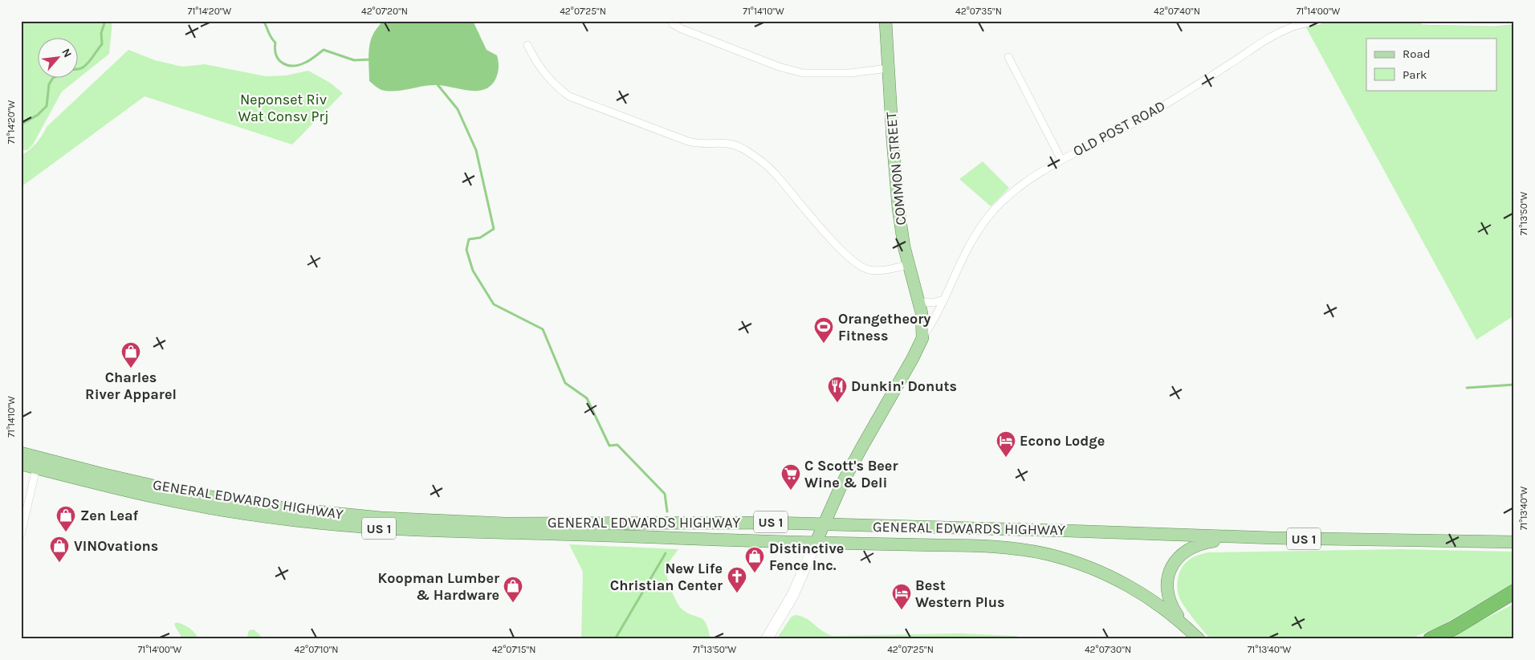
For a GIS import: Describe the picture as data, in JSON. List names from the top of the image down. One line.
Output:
{"streets":{"main road":["OLD POST ROAD","COMMON STREET","GENERAL EDWARDS HIGHWAY","US 1"]},"crossings":[["OLD POST ROAD","COMMON STREET"],["OLD POST ROAD","GENERAL EDWARDS HIGHWAY"]],"parks":["Neponset Riv Wat Consv Prj"],"places":{"sports":["Orangetheory Fitness"],"shop":["Charles River Apparel","Zen Leaf","VINOvations","Distinctive Fence Inc.","Koopman Lumber & Hardware"],"restaurant":["Dunkin' Donuts"],"hotel":["Econo Lodge","Best Western Plus"],"supermarket":["C Scott's Beer Wine & Deli"],"church":["New Life Christian Center"]},"legend":["Road","Park"],"north":"top right","coordinates":["71°14'20\"W","42°07'20\"N","42°07'25\"N","71°14'10\"W","42°07'35\"N","42°07'40\"N","71°14'00\"W","71°13'50\"W","71°13'40\"W","42°07'10\"N","42°07'15\"N","42°07'30\"N"]}
